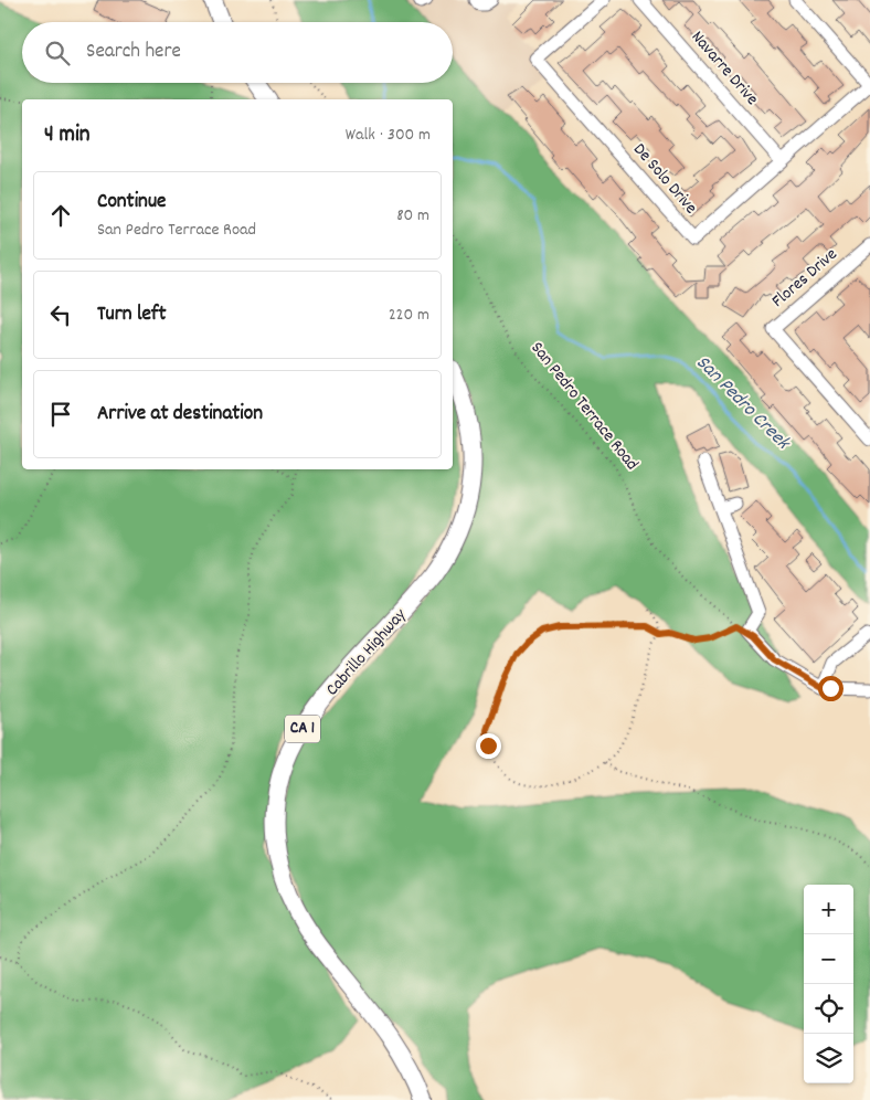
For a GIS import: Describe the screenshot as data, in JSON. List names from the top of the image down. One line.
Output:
{"streets":{"highway":["Cabrillo Highway","CA 1"],"street":["Navarre Drive","De Solo Drive","Flores Drive"],"path":["San Pedro Terrace Road"]},"crossings":[["Navarre Drive","De Solo Drive"]],"water":["San Pedro Creek"],"page":{"search":"Search here","heading":["4 min","Walk · 300 m"],"list":[["Continue","San Pedro Terrace Road","80 m"],["Turn left","220 m"],"Arrive at destination"],"map_buttons":["+","−"]}}
